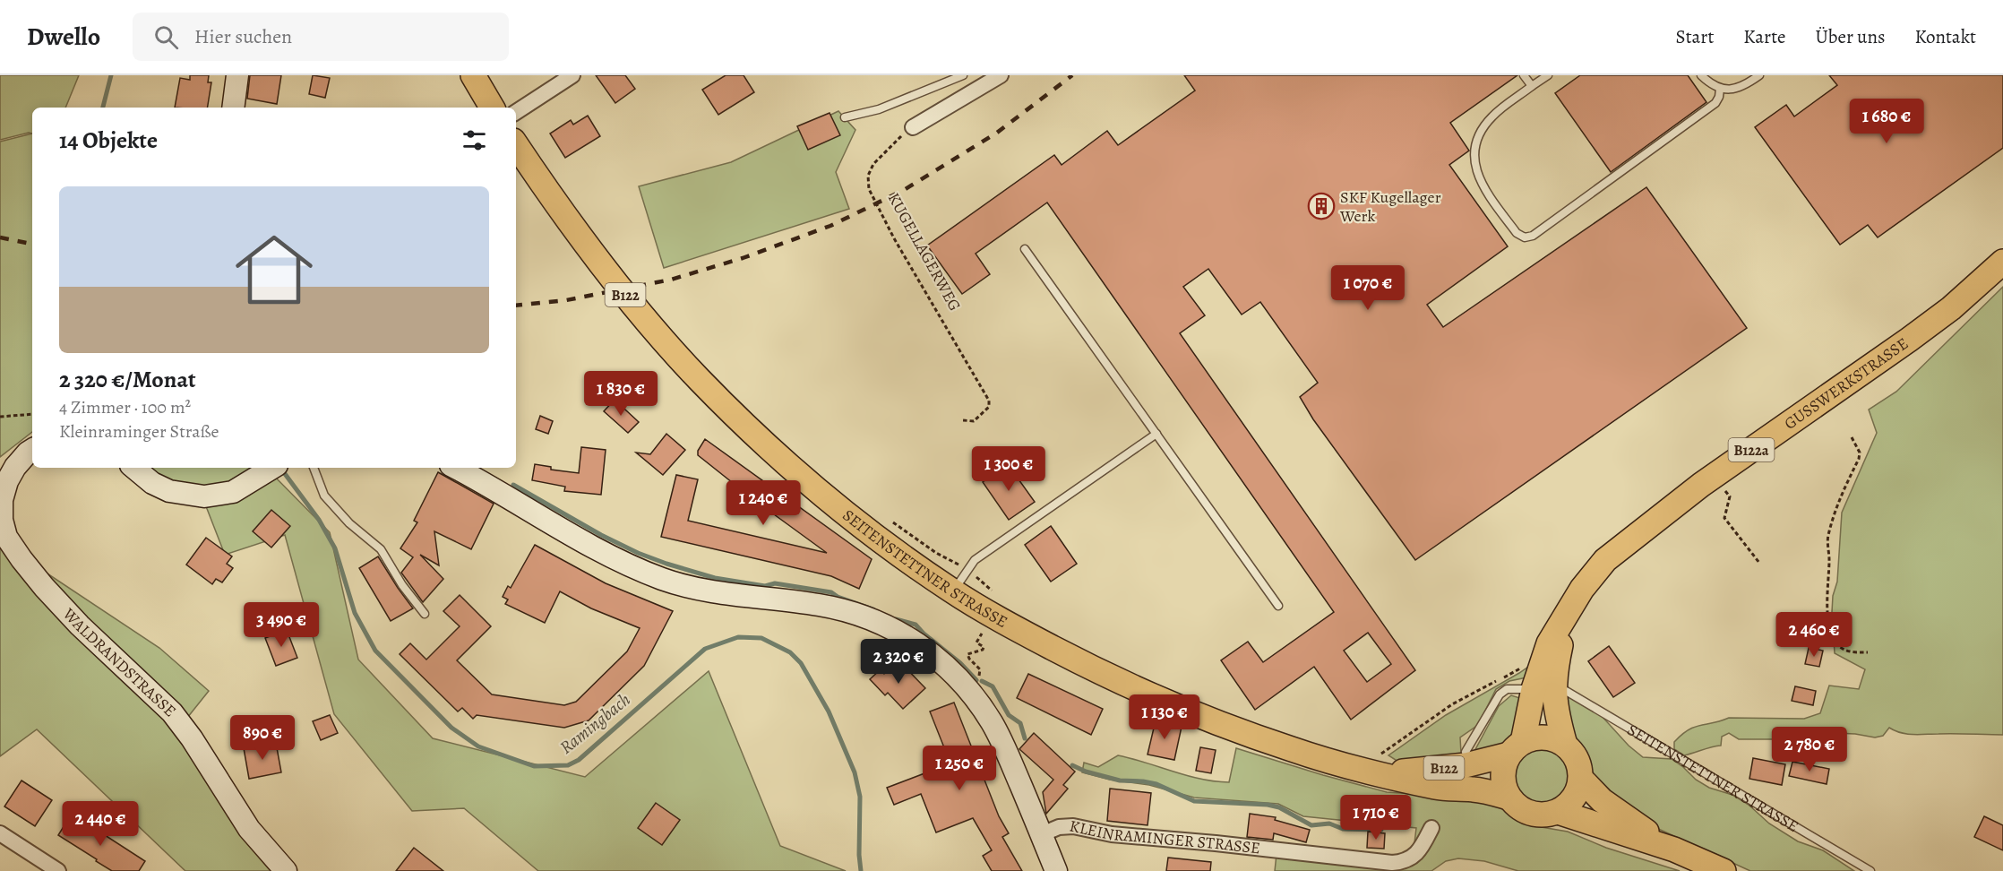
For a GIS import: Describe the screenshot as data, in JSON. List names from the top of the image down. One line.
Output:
{"streets":{"main road":["B122","GUSSWERKSTRASSE","B122a","SEITENSTETTNER STRASSE","WALDRANDSTRASSE","KLEINRAMINGER STRASSE"],"path":["KUGELLAGERWEG"]},"crossings":[["B122","GUSSWERKSTRASSE"],["B122","SEITENSTETTNER STRASSE"],["GUSSWERKSTRASSE","SEITENSTETTNER STRASSE"]],"water":["Ramingbach"],"places":{"building":["SKF Kugellager Werk"]},"page":{"header":"Dwello","search":"Hier suchen","nav":["Start","Karte","Über uns","Kontakt"],"price":["1 680 €","1 070 €","1 830 €","1 300 €","1 240 €","3 490 €","2 460 €","2 320 €","1 130 €","890 €","2 780 €","1 250 €","1 710 €","2 440 €"],"heading":"14 Objekte","list":[{"name":"2 320 €/Monat","note":"4 Zimmer · 100 m² · Kleinraminger Straße"}]}}
